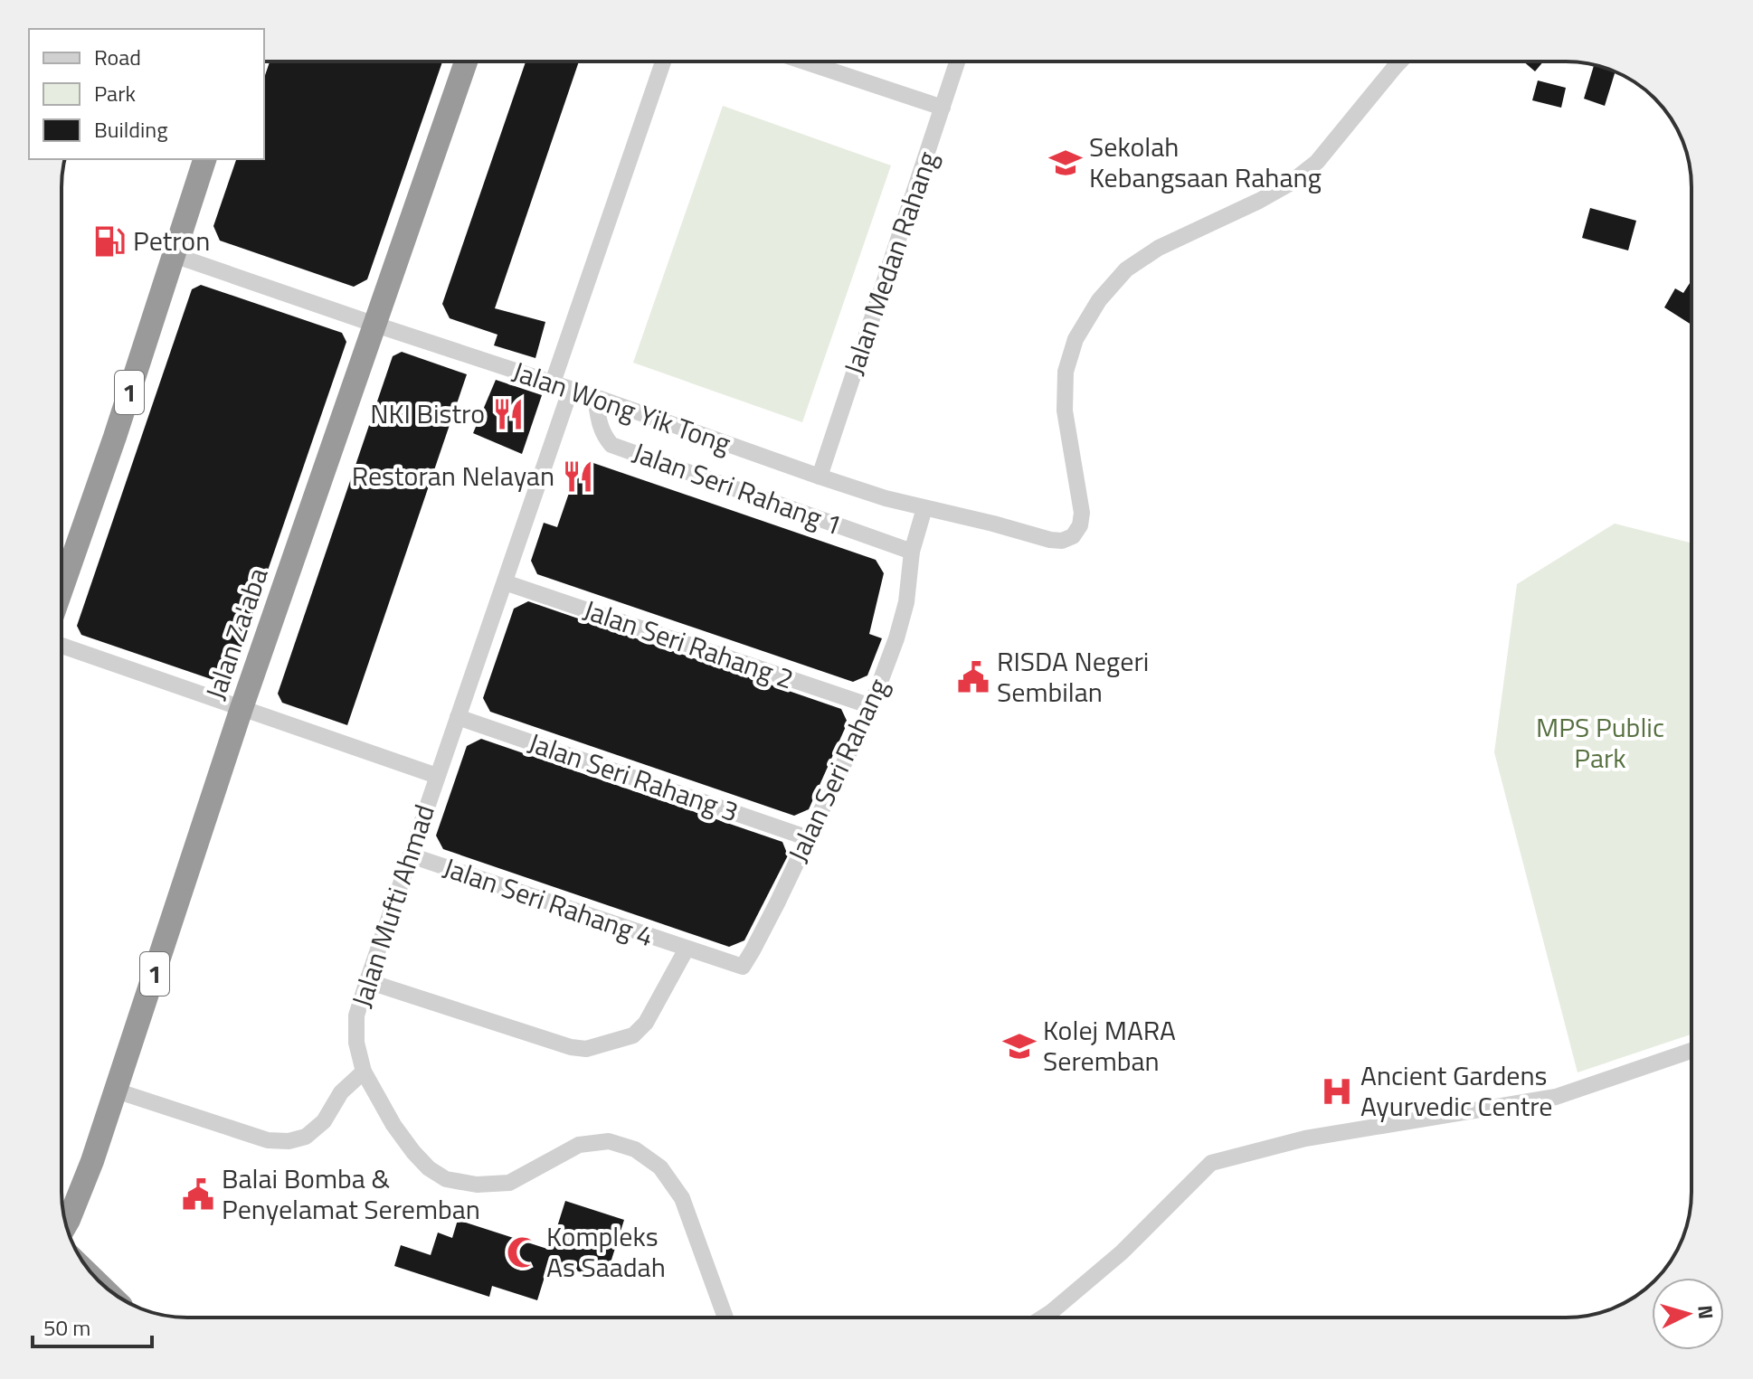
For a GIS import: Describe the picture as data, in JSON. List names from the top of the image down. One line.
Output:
{"streets":{"highway":["1","Jalan Za'aba"],"street":["Jalan Medan Rahang","Jalan Wong Yik Tong","Jalan Seri Rahang 1","Jalan Seri Rahang 2","Jalan Seri Rahang","Jalan Seri Rahang 3","Jalan Seri Rahang 4","Jalan Mufti Ahmad"]},"crossings":[["Jalan Medan Rahang","Jalan Wong Yik Tong"],["1","Jalan Wong Yik Tong"],["Jalan Wong Yik Tong","Jalan Seri Rahang 1"],["Jalan Wong Yik Tong","Jalan Za'aba"],["Jalan Wong Yik Tong","Jalan Seri Rahang"],["Jalan Wong Yik Tong","Jalan Mufti Ahmad"],["Jalan Seri Rahang 1","Jalan Seri Rahang"],["Jalan Seri Rahang 2","Jalan Seri Rahang"],["Jalan Seri Rahang 2","Jalan Mufti Ahmad"],["Jalan Seri Rahang","Jalan Seri Rahang 3"],["Jalan Seri Rahang","Jalan Seri Rahang 4"],["Jalan Seri Rahang 3","Jalan Mufti Ahmad"],["Jalan Seri Rahang 4","Jalan Mufti Ahmad"]],"parks":["MPS Public Park"],"places":{"school or university":["Sekolah Kebangsaan Rahang","Kolej MARA Seremban"],"fuel station":["Petron"],"restaurant":["NKI Bistro","Restoran Nelayan"],"public building":["RISDA Negeri Sembilan","Balai Bomba & Penyelamat Seremban"],"hospital":["Ancient Gardens Ayurvedic Centre"],"mosque":["Kompleks As Saadah"]},"legend":["Road","Park","Building"],"scale_bar":"50 m","north":"right"}
